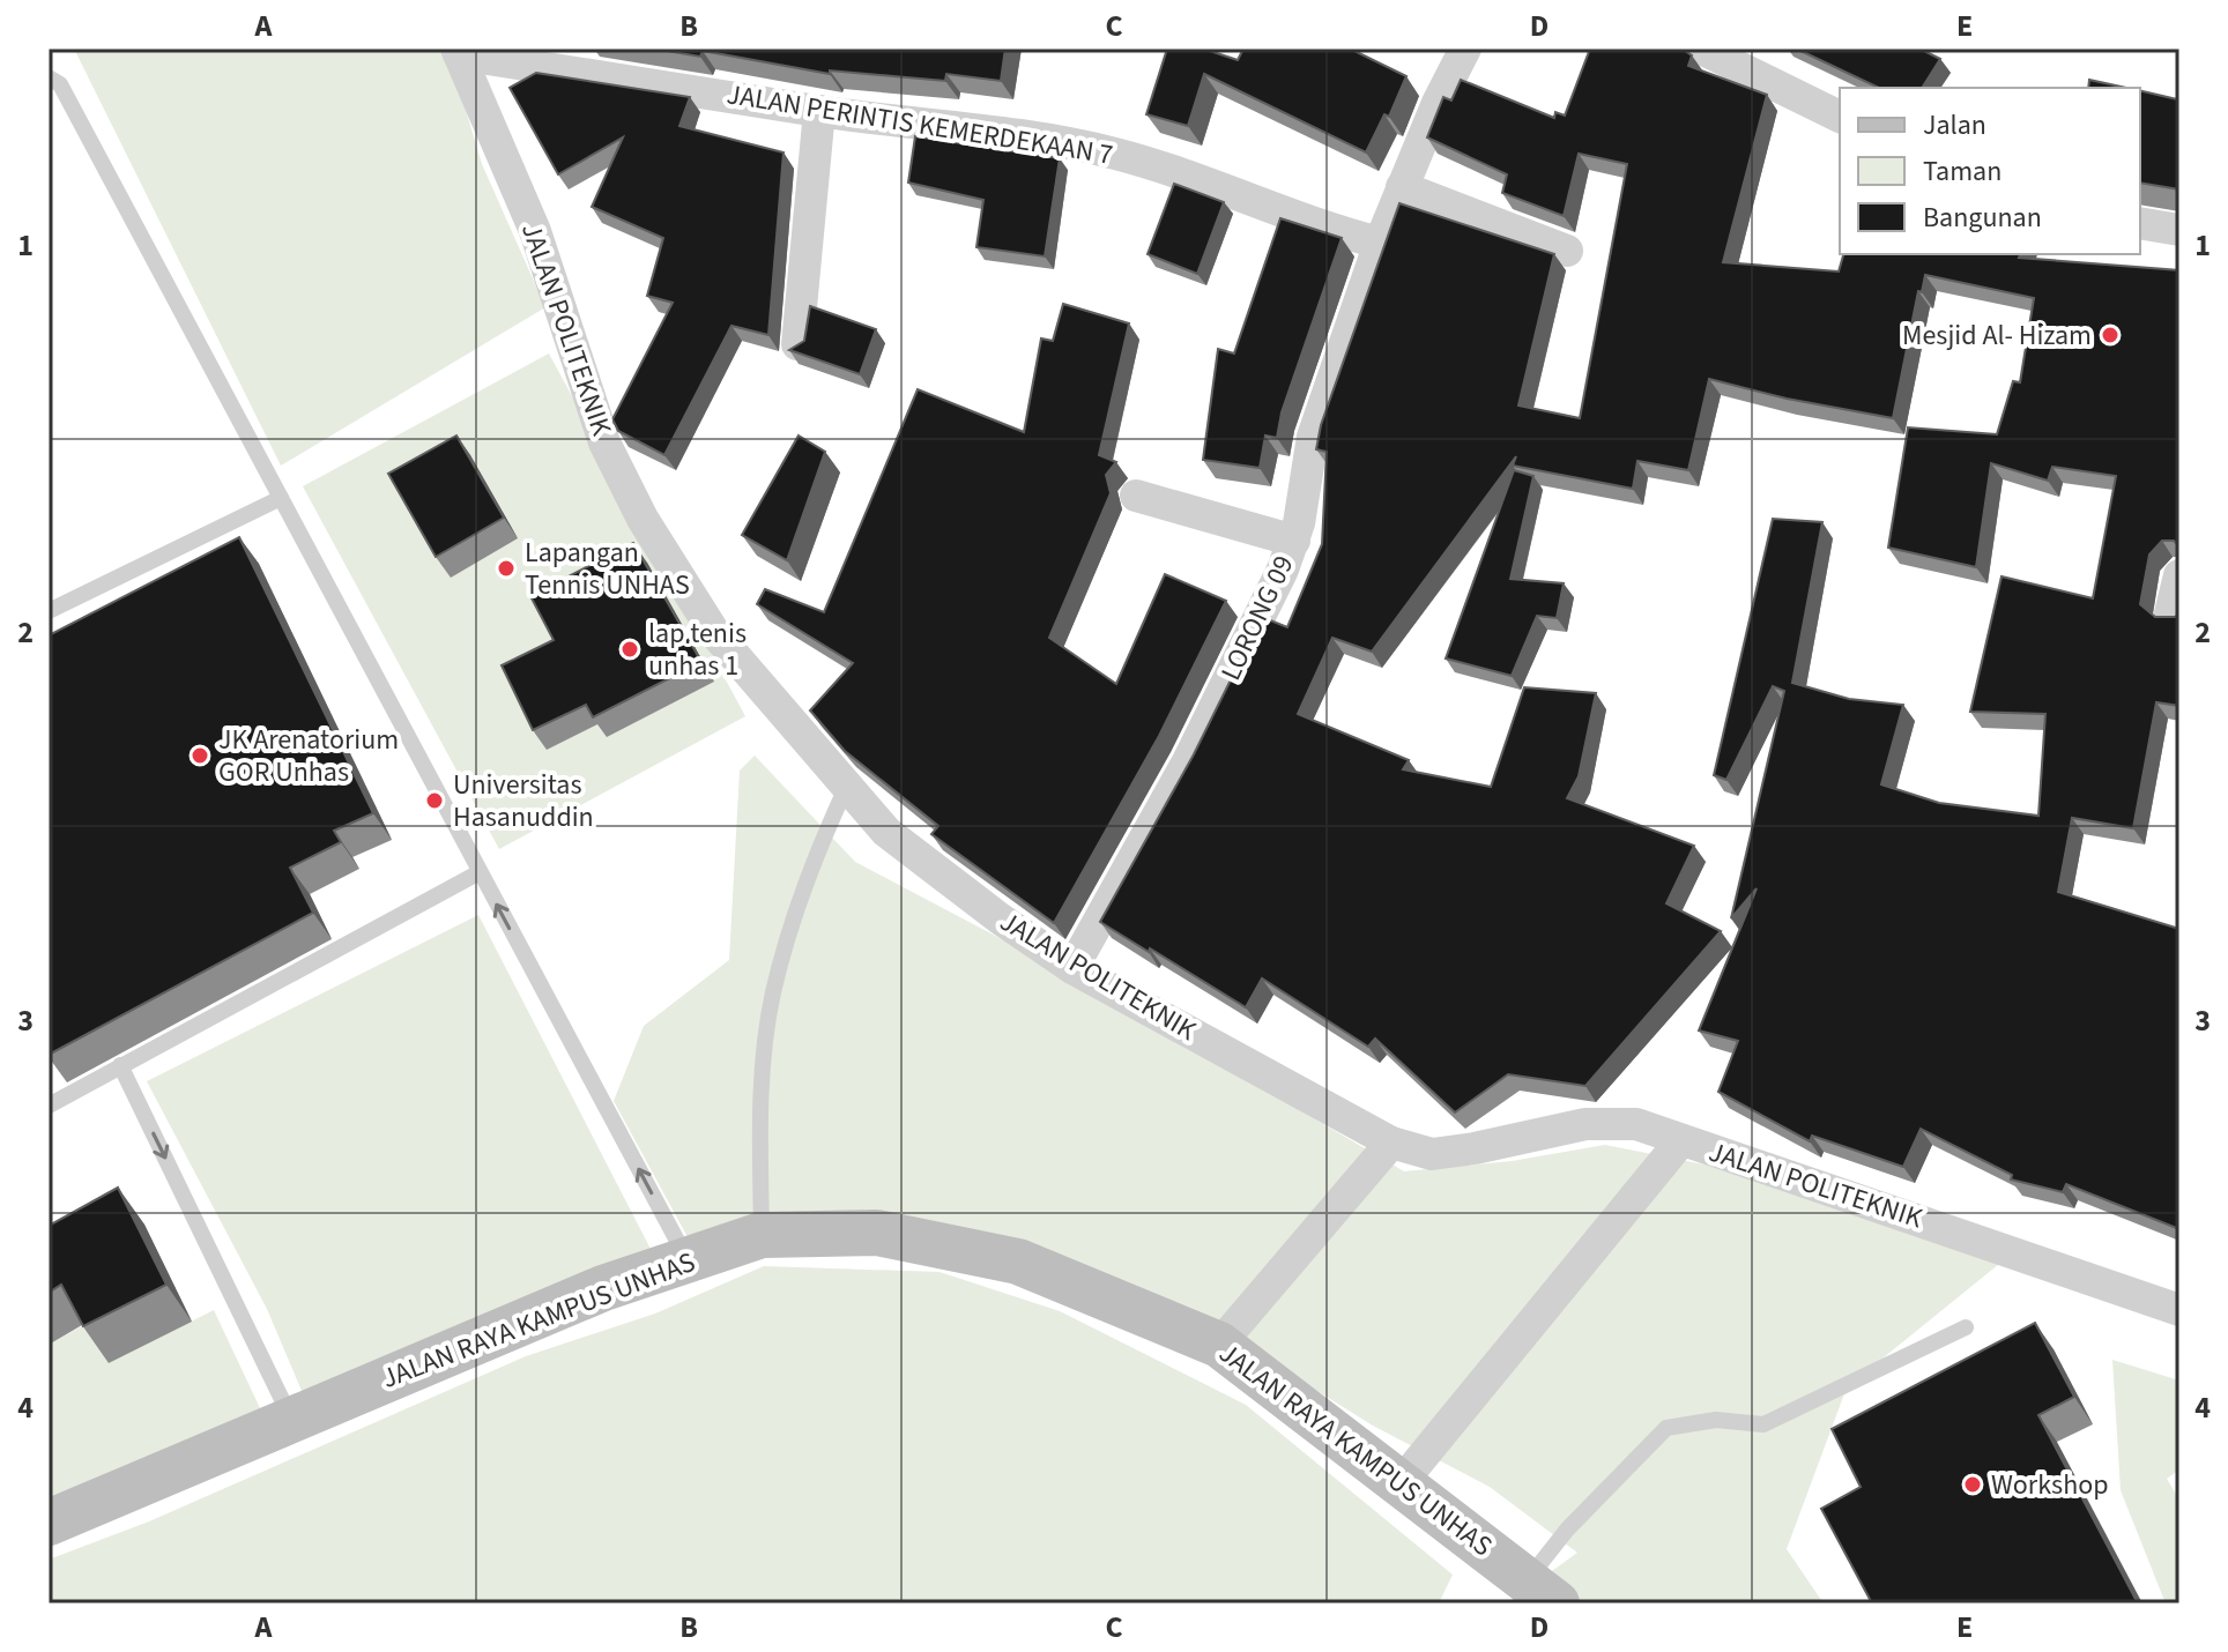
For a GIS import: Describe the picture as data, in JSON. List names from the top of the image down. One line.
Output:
{"streets":{"street":["JALAN PERINTIS KEMERDEKAAN 7","JALAN POLITEKNIK","LORONG 09","JALAN RAYA KAMPUS UNHAS"]},"crossings":[["JALAN PERINTIS KEMERDEKAAN 7","JALAN POLITEKNIK"],["JALAN PERINTIS KEMERDEKAAN 7","LORONG 09"],["JALAN POLITEKNIK","LORONG 09"]],"places":["Mesjid Al- Hizam","Lapangan Tennis UNHAS","lap.tenis unhas 1","JK Arenatorium GOR Unhas","Universitas Hasanuddin","Workshop"],"legend":["Jalan","Taman","Bangunan"],"grid":{"columns":["A","B","C","D","E"],"rows":["1","2","3","4"]}}
